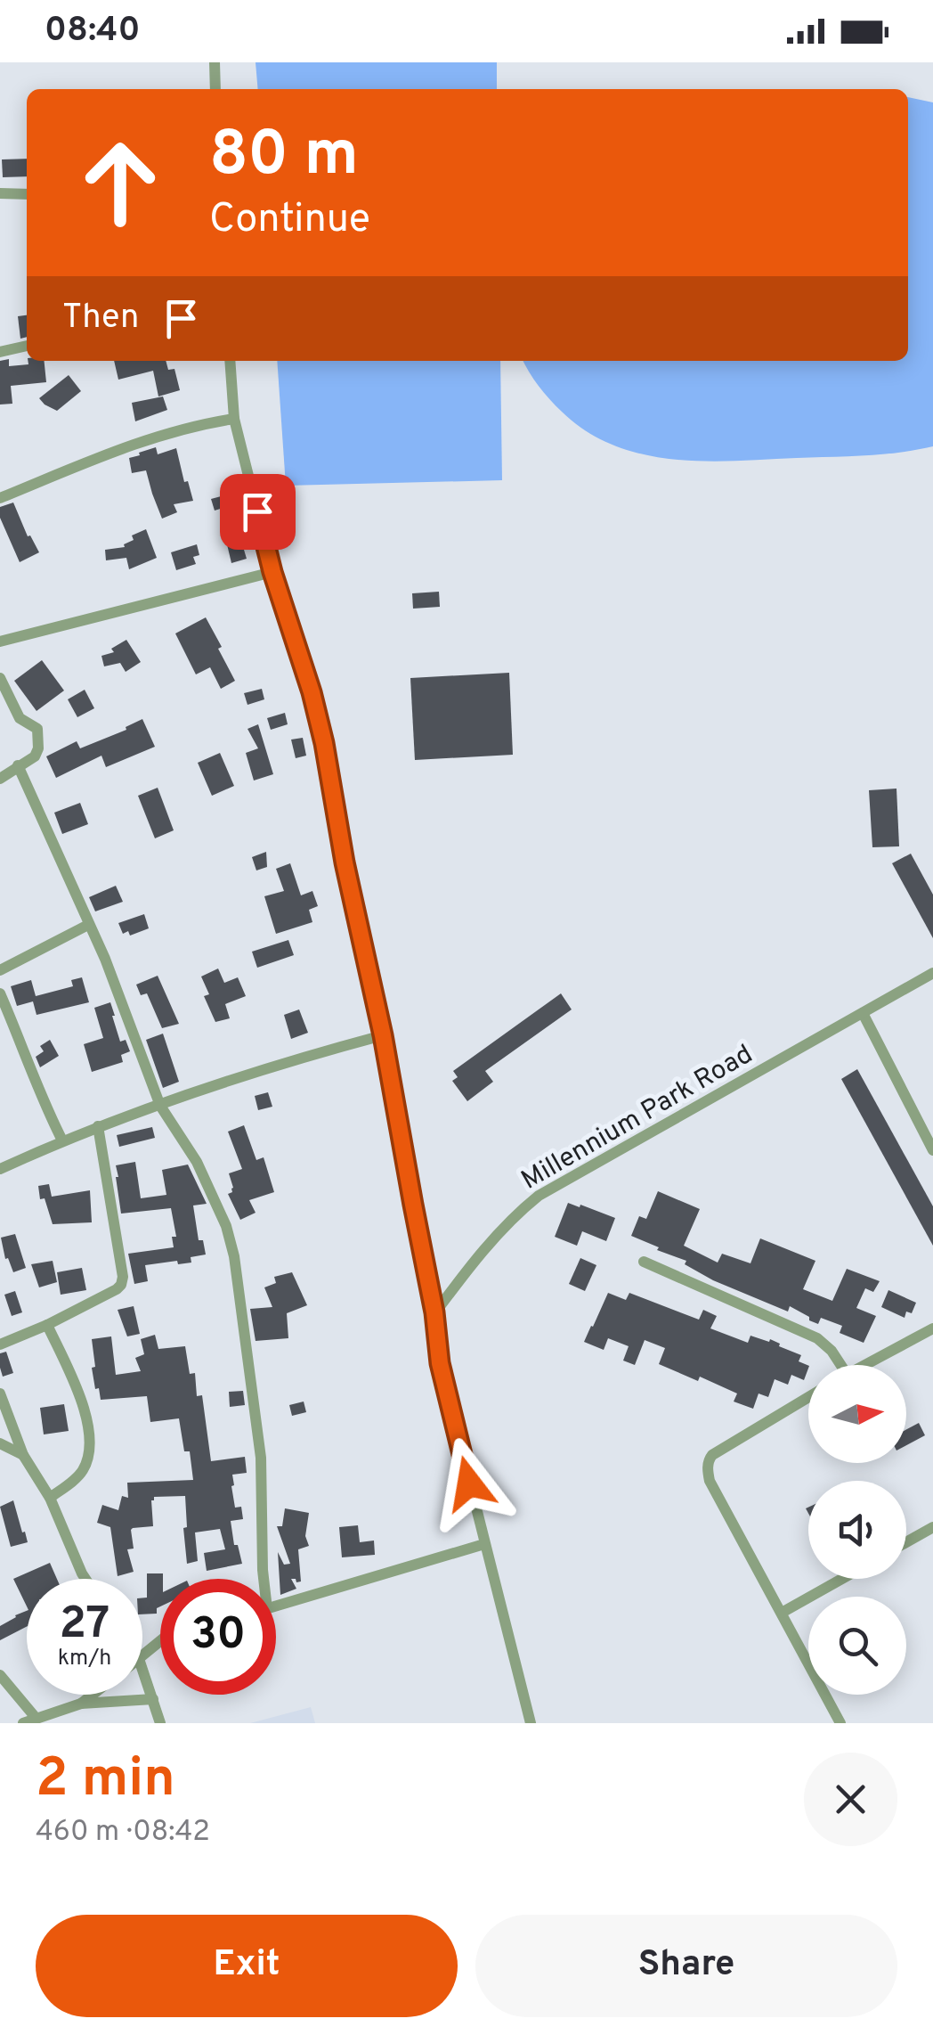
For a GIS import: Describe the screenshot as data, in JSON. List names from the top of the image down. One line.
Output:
{"streets":{"street":["Millennium Park Road"]},"north":"right","page":{"status":"08:40","turn":["80 m","Continue"],"then":"Then","speed":"27 km/h","limit":"30","heading":["2 min","460 m · 08:42"],"buttons":["Exit","Share"]}}
